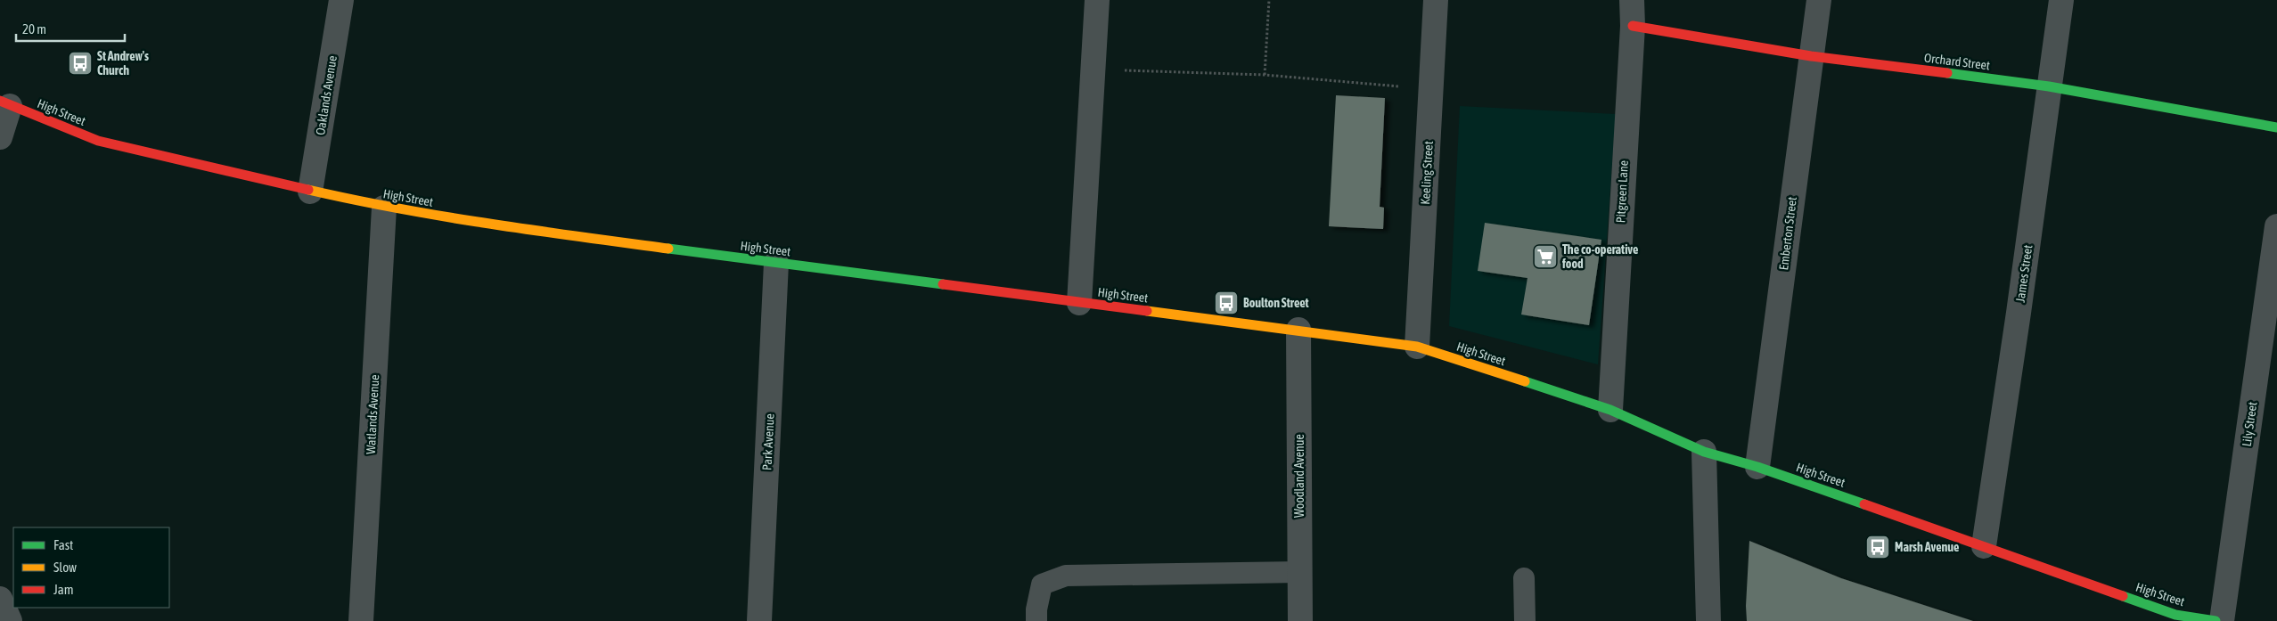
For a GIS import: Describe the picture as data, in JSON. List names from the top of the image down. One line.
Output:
{"streets":{"main road":["Orchard Street","High Street"],"street":["Oaklands Avenue","Keeling Street","Pitgreen Lane","Emberton Street","James Street","Watlands Avenue","Lily Street","Park Avenue","Woodland Avenue"]},"crossings":[["Orchard Street","Pitgreen Lane"],["Orchard Street","Emberton Street"],["Orchard Street","James Street"],["Oaklands Avenue","High Street"],["High Street","Keeling Street"],["High Street","Pitgreen Lane"],["High Street","Emberton Street"],["High Street","James Street"],["High Street","Watlands Avenue"],["High Street","Park Avenue"],["High Street","Woodland Avenue"]],"places":{"bus stop":["St Andrew's Church","Boulton Street","Marsh Avenue"],"supermarket":["The co-operative food"]},"legend":["Fast","Slow","Jam"],"scale_bar":"20 m"}
